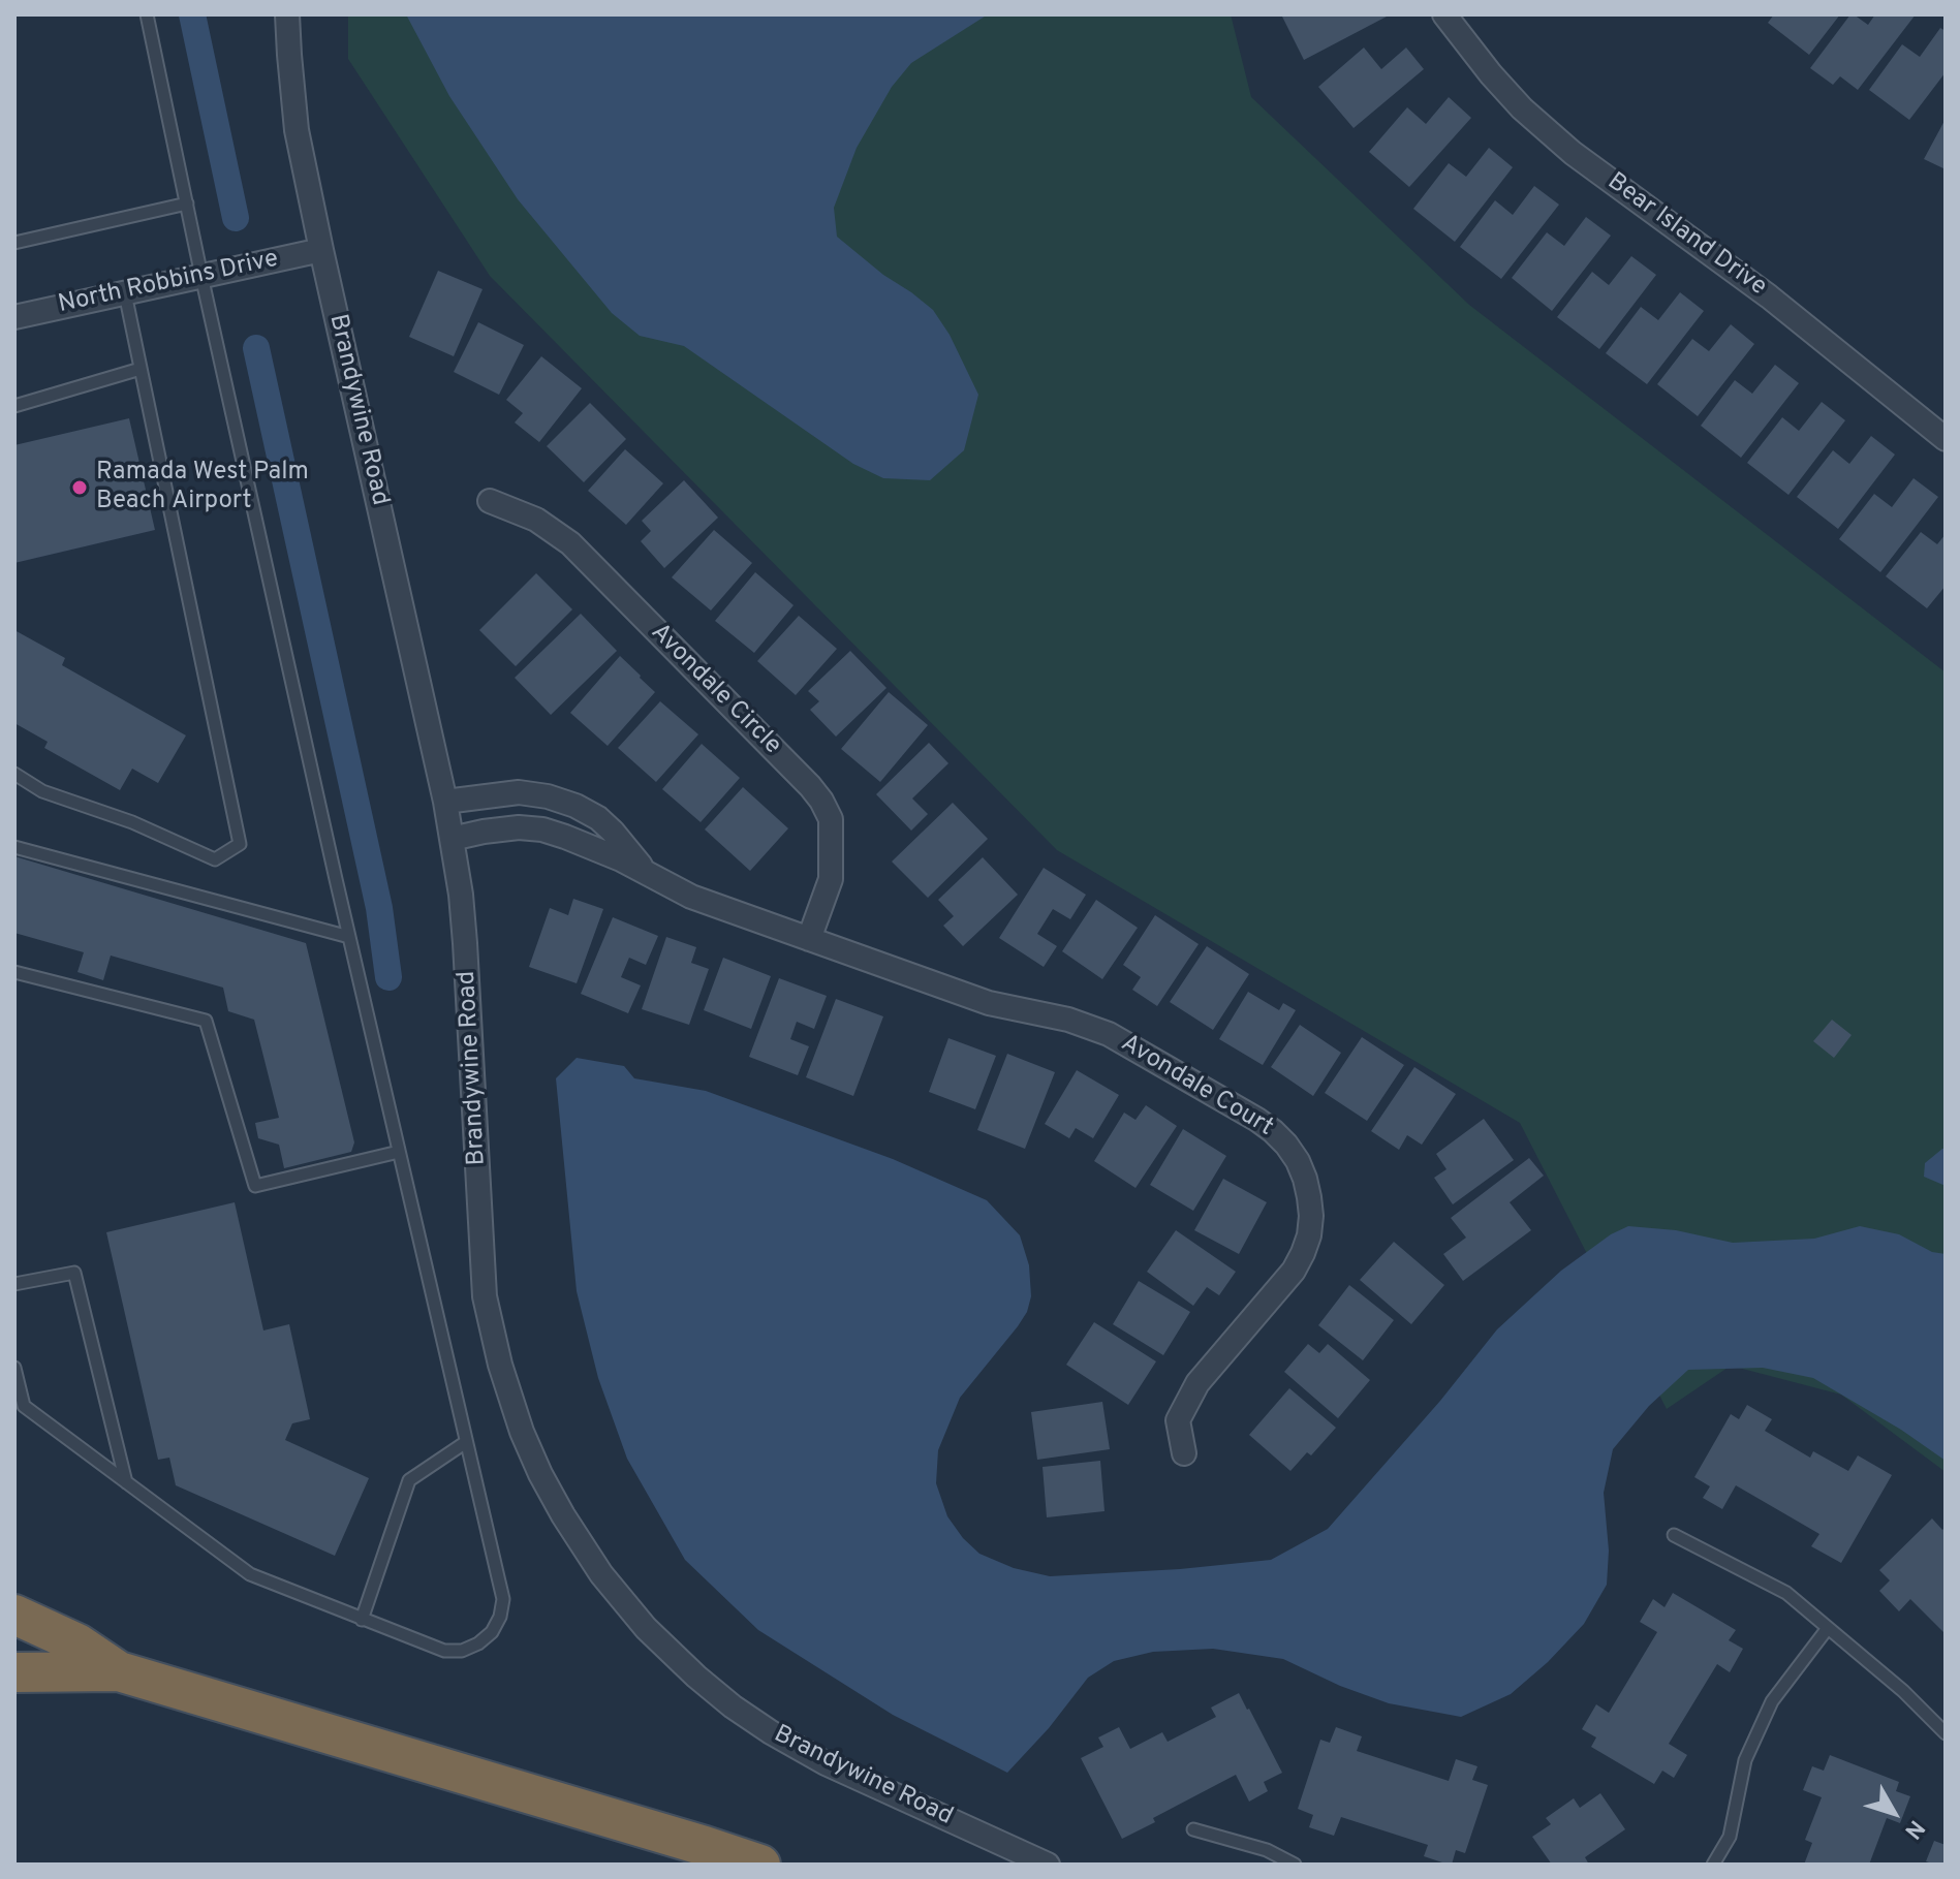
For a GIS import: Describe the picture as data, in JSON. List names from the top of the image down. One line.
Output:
{"streets":{"street":["Bear Island Drive","North Robbins Drive","Brandywine Road","Avondale Circle","Avondale Court"]},"crossings":[["North Robbins Drive","Brandywine Road"],["Brandywine Road","Avondale Court"],["Avondale Circle","Avondale Court"]],"places":["Ramada West Palm Beach Airport"],"north":"bottom right"}
